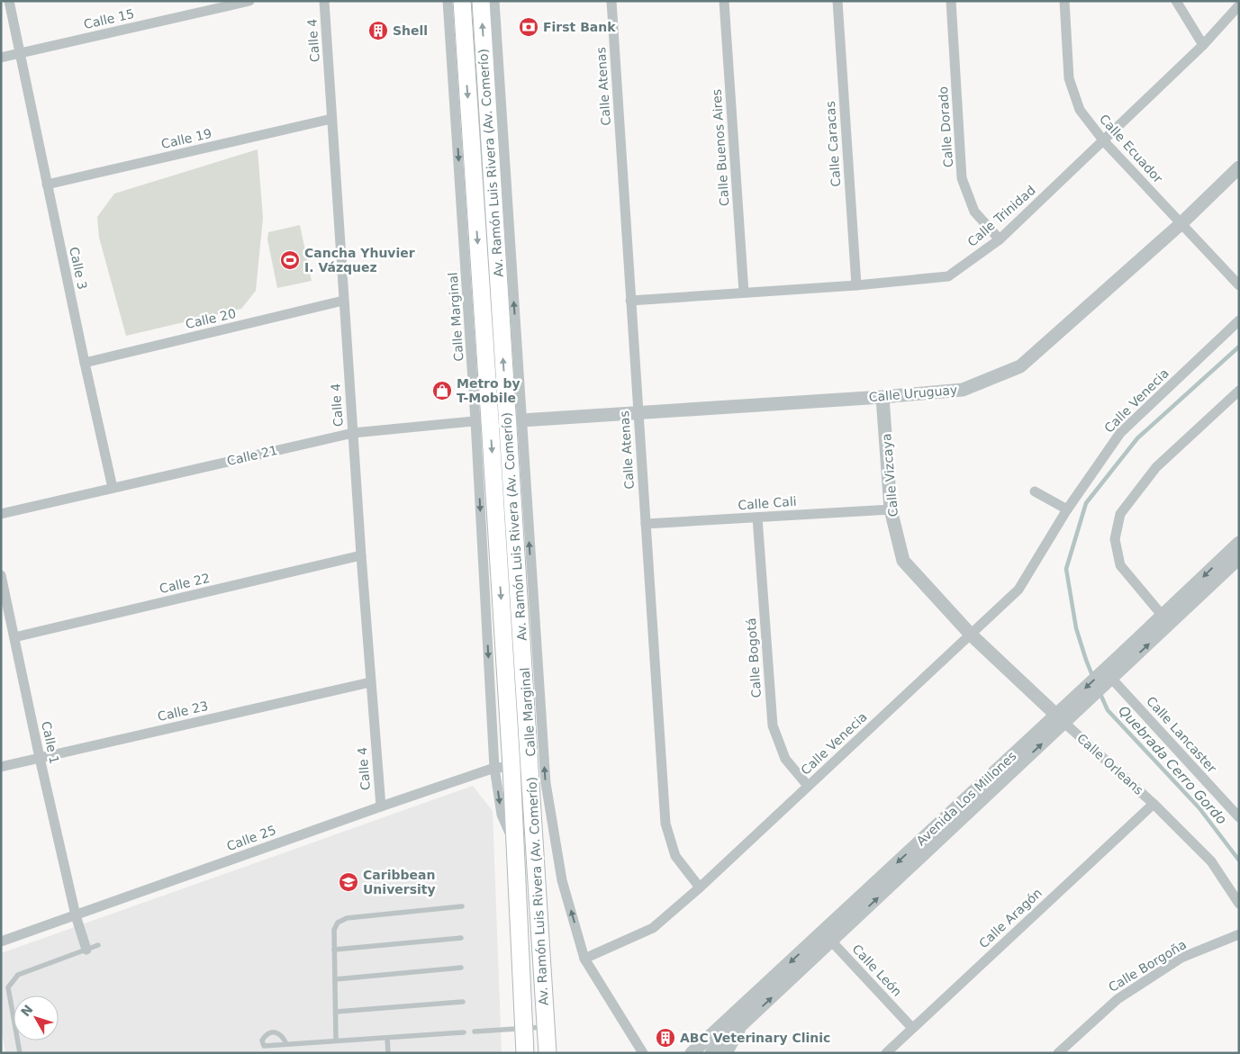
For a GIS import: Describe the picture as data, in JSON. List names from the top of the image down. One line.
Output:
{"streets":{"main road":["Av. Ramón Luis Rivera (Av. Comerío)"],"street":["Calle 15","Calle 4","Calle Atenas","Calle Dorado","Calle 19","Calle Caracas","Calle Buenos Aires","Calle Ecuador","Calle Trinidad","Calle 3","Calle Marginal","Calle 20","Calle Uruguay","Calle Venecia","Calle 21","Calle Vizcaya","Calle Cali","Calle 22","Calle Bogotá","Calle 23","Calle Lancaster","Calle 1","Calle Orleans","Avenida Los Millones","Calle 25","Calle Aragón","Calle Borgoña","Calle León"]},"crossings":[["Calle 15","Calle 3"],["Calle 4","Calle 19"],["Calle 4","Calle 20"],["Calle 4","Calle 21"],["Calle 4","Calle 22"],["Calle 4","Calle 23"],["Calle 4","Calle 25"],["Calle Atenas","Calle Trinidad"],["Calle Atenas","Calle Uruguay"],["Calle Atenas","Calle Venecia"],["Calle Atenas","Calle Cali"],["Calle Dorado","Calle Trinidad"],["Calle 19","Calle 3"],["Calle Caracas","Calle Trinidad"],["Calle Buenos Aires","Calle Trinidad"],["Calle Ecuador","Calle Trinidad"],["Calle Ecuador","Calle Uruguay"],["Av. Ramón Luis Rivera (Av. Comerío)","Calle Marginal"],["Av. Ramón Luis Rivera (Av. Comerío)","Calle Uruguay"],["Av. Ramón Luis Rivera (Av. Comerío)","Calle 21"],["Av. Ramón Luis Rivera (Av. Comerío)","Calle 25"],["Calle 3","Calle 20"],["Calle 3","Calle 21"],["Calle Marginal","Calle Uruguay"],["Calle Marginal","Calle Venecia"],["Calle Marginal","Calle 21"],["Calle Uruguay","Calle 21"],["Calle Uruguay","Calle Vizcaya"],["Calle Venecia","Calle Vizcaya"],["Calle Venecia","Calle Bogotá"],["Calle Venecia","Calle Orleans"],["Calle Vizcaya","Calle Cali"],["Calle Vizcaya","Calle Orleans"],["Calle Cali","Calle Bogotá"],["Calle 22","Calle 1"],["Calle 23","Calle 1"],["Calle Lancaster","Avenida Los Millones"],["Calle 1","Calle 25"],["Calle Orleans","Avenida Los Millones"],["Calle Orleans","Calle Aragón"],["Avenida Los Millones","Calle León"],["Calle Aragón","Calle León"]],"water":["Quebrada Cerro Gordo"],"places":{"bank":["First Bank"],"building":["Shell","ABC Veterinary Clinic"],"sports":["Cancha Yhuvier I. Vázquez"],"shop":["Metro by T-Mobile"],"school or university":["Caribbean University"]},"north":"top left"}
